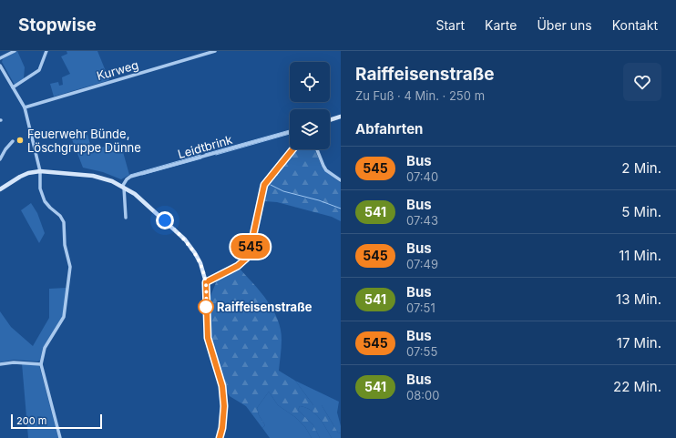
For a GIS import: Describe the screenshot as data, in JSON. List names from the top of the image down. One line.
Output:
{"streets":{"street":["Kurweg","Leidtbrink"]},"places":["Feuerwehr Bünde, Löschgruppe Dünne","Raiffeisenstraße"],"lines":["bus line 545"],"scale_bar":"200 m","page":{"header":"Stopwise","nav":["Start","Karte","Über uns","Kontakt"],"on_map":"545","heading":[["Raiffeisenstraße","Zu Fuß · 4 Min. · 250 m"],"Abfahrten"],"list":[{"mark":"545","name":"Bus","note":"07:40","value":"2 Min."},{"mark":"541","name":"Bus","note":"07:43","value":"5 Min."},{"mark":"545","name":"Bus","note":"07:49","value":"11 Min."},{"mark":"541","name":"Bus","note":"07:51","value":"13 Min."},{"mark":"545","name":"Bus","note":"07:55","value":"17 Min."},{"mark":"541","name":"Bus","note":"08:00","value":"22 Min."}],"scale":"200 m"}}
